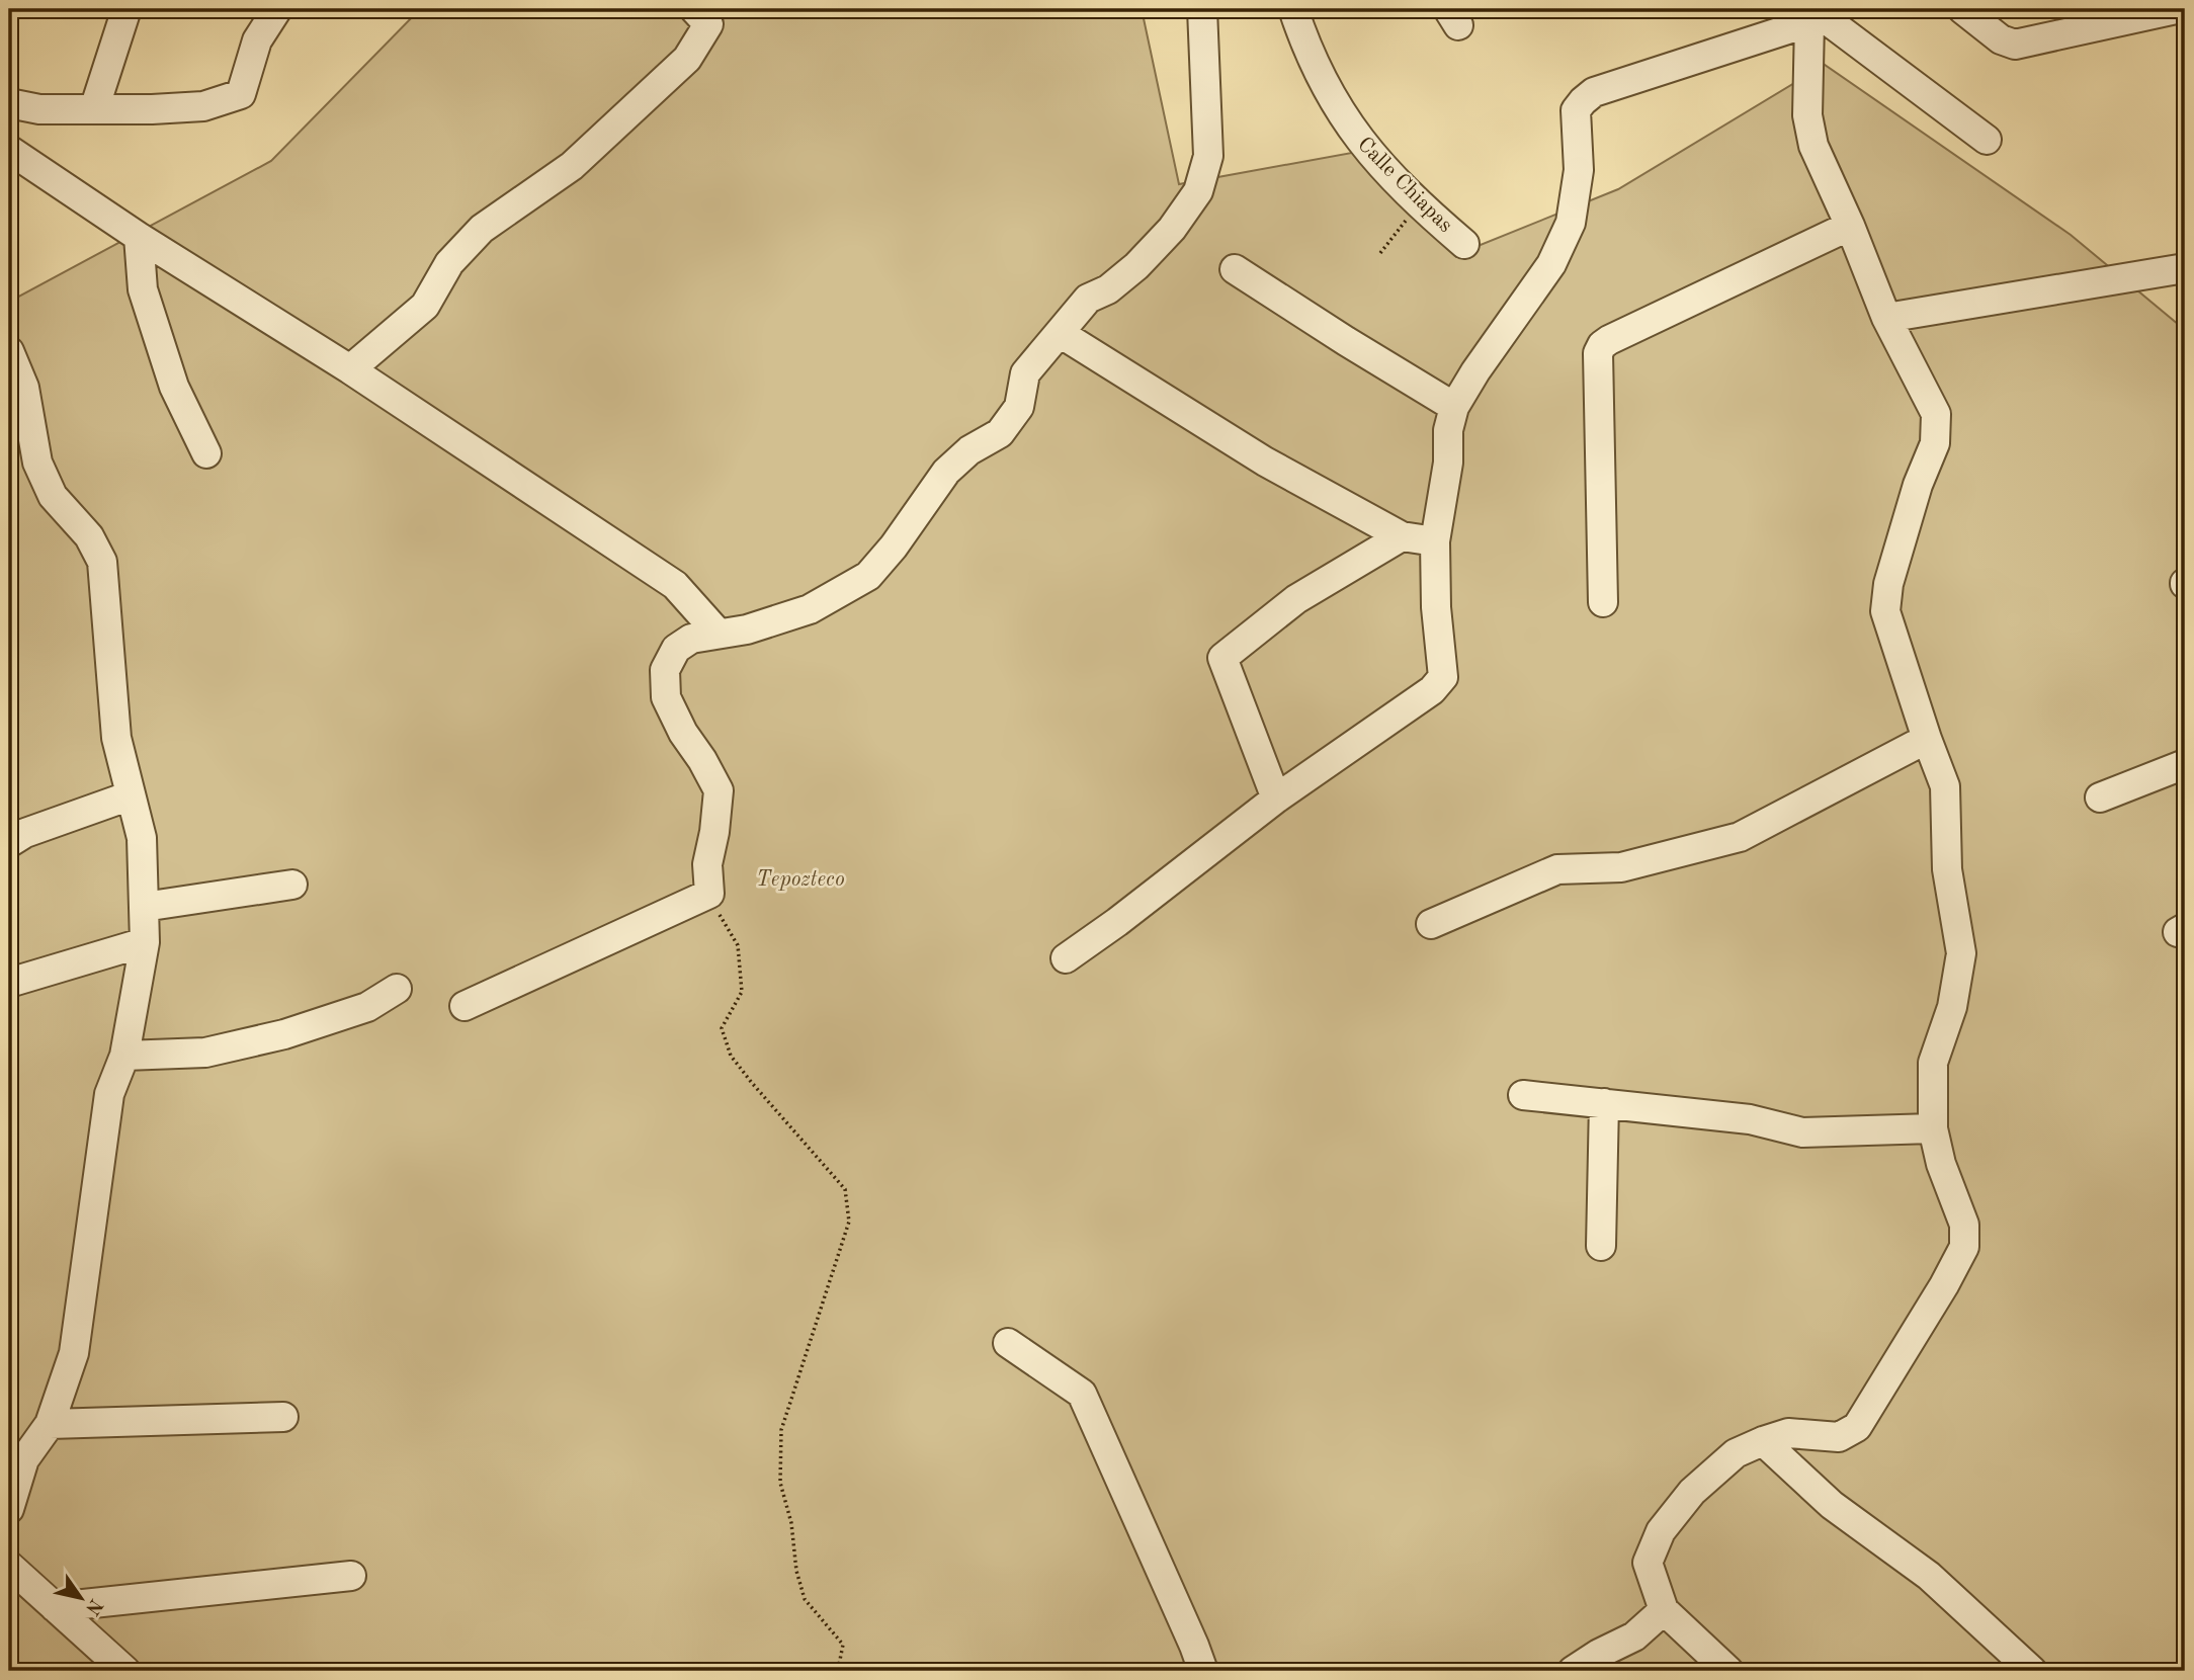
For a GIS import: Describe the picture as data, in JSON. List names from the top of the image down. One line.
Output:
{"streets":{"street":["Calle Chiapas"]},"parks":["Tepozteco"],"north":"bottom right"}
